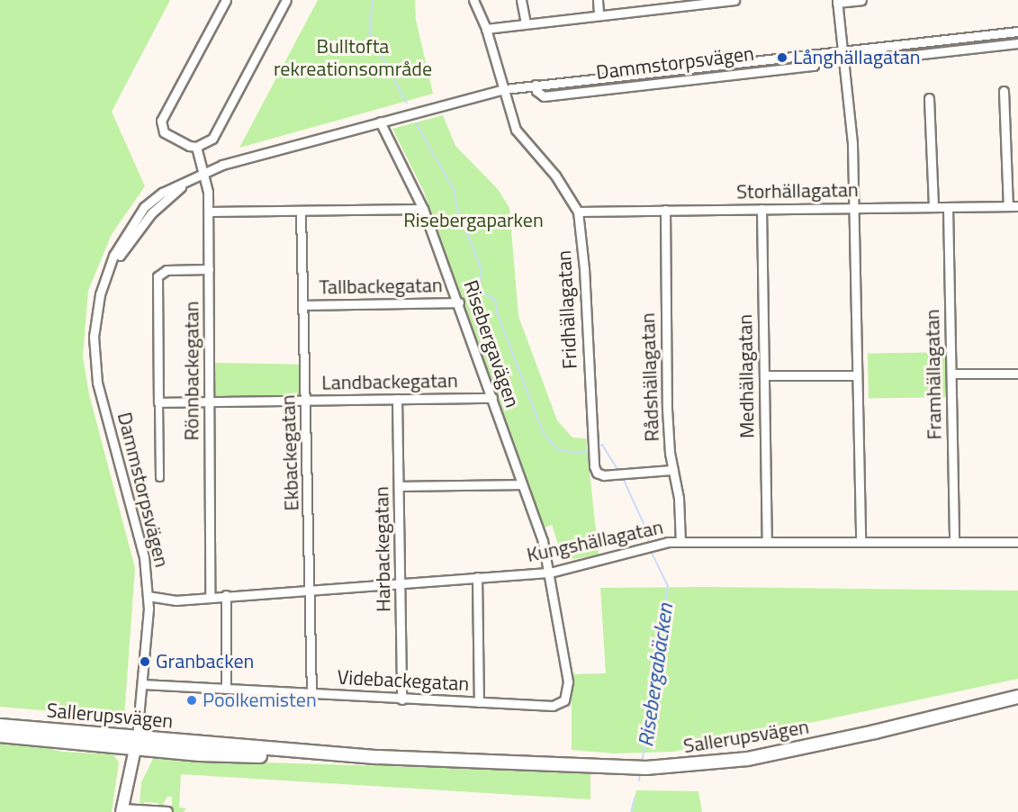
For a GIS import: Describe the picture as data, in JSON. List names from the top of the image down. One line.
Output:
{"streets":{"main road":["Sallerupsvägen"],"street":["Dammstorpsvägen","Storhällagatan","Tallbackegatan","Fridhällagatan","Risebergavägen","Rönnbackegatan","Framhällagatan","Medhällagatan","Rådshällagatan","Landbackegatan","Ekbackegatan","Kungshällagatan","Harbackegatan","Videbackegatan"]},"crossings":[["Dammstorpsvägen","Fridhällagatan"],["Dammstorpsvägen","Risebergavägen"],["Dammstorpsvägen","Rönnbackegatan"],["Dammstorpsvägen","Kungshällagatan"],["Dammstorpsvägen","Videbackegatan"],["Dammstorpsvägen","Sallerupsvägen"],["Storhällagatan","Fridhällagatan"],["Storhällagatan","Framhällagatan"],["Storhällagatan","Medhällagatan"],["Storhällagatan","Rådshällagatan"],["Tallbackegatan","Risebergavägen"],["Tallbackegatan","Ekbackegatan"],["Fridhällagatan","Rådshällagatan"],["Risebergavägen","Landbackegatan"],["Risebergavägen","Kungshällagatan"],["Risebergavägen","Videbackegatan"],["Rönnbackegatan","Landbackegatan"],["Rönnbackegatan","Kungshällagatan"],["Framhällagatan","Kungshällagatan"],["Medhällagatan","Kungshällagatan"],["Rådshällagatan","Kungshällagatan"],["Landbackegatan","Ekbackegatan"],["Landbackegatan","Harbackegatan"],["Ekbackegatan","Kungshällagatan"],["Ekbackegatan","Videbackegatan"],["Kungshällagatan","Harbackegatan"],["Harbackegatan","Videbackegatan"]],"water":["Risebergabäcken"],"parks":["Bulltofta rekreationsområde","Risebergaparken"],"places":["Långhällagatan","Granbacken","Poolkemisten"]}
